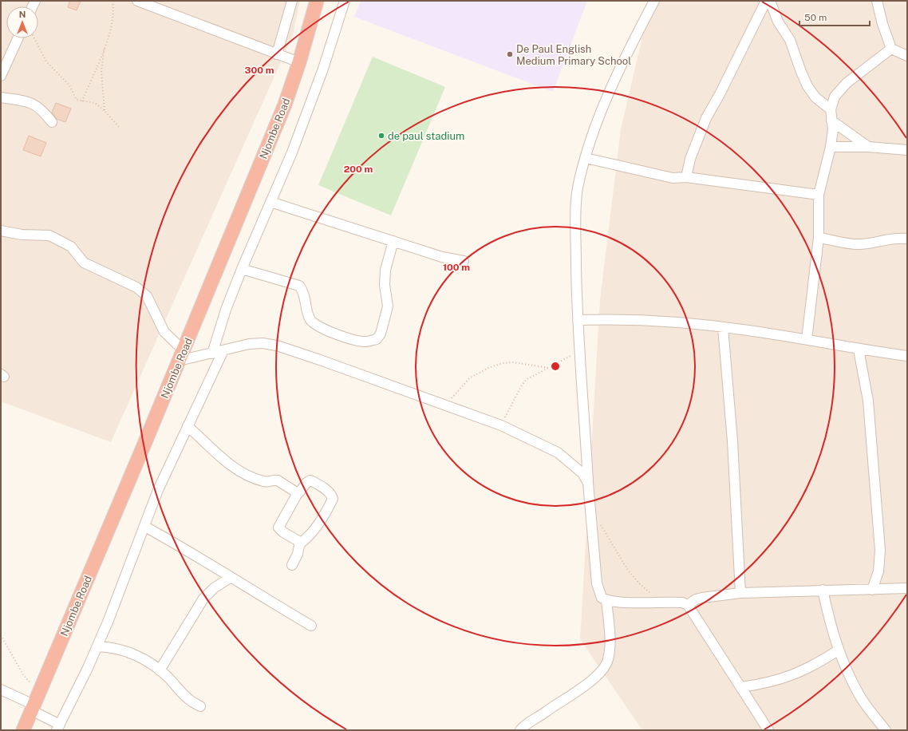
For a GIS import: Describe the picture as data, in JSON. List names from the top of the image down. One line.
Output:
{"streets":{"highway":["Njombe Road"]},"places":["De Paul English Medium Primary School","de paul stadium"],"scale_bar":"50 m","north":"top","rings":["300 m","200 m","100 m"]}
